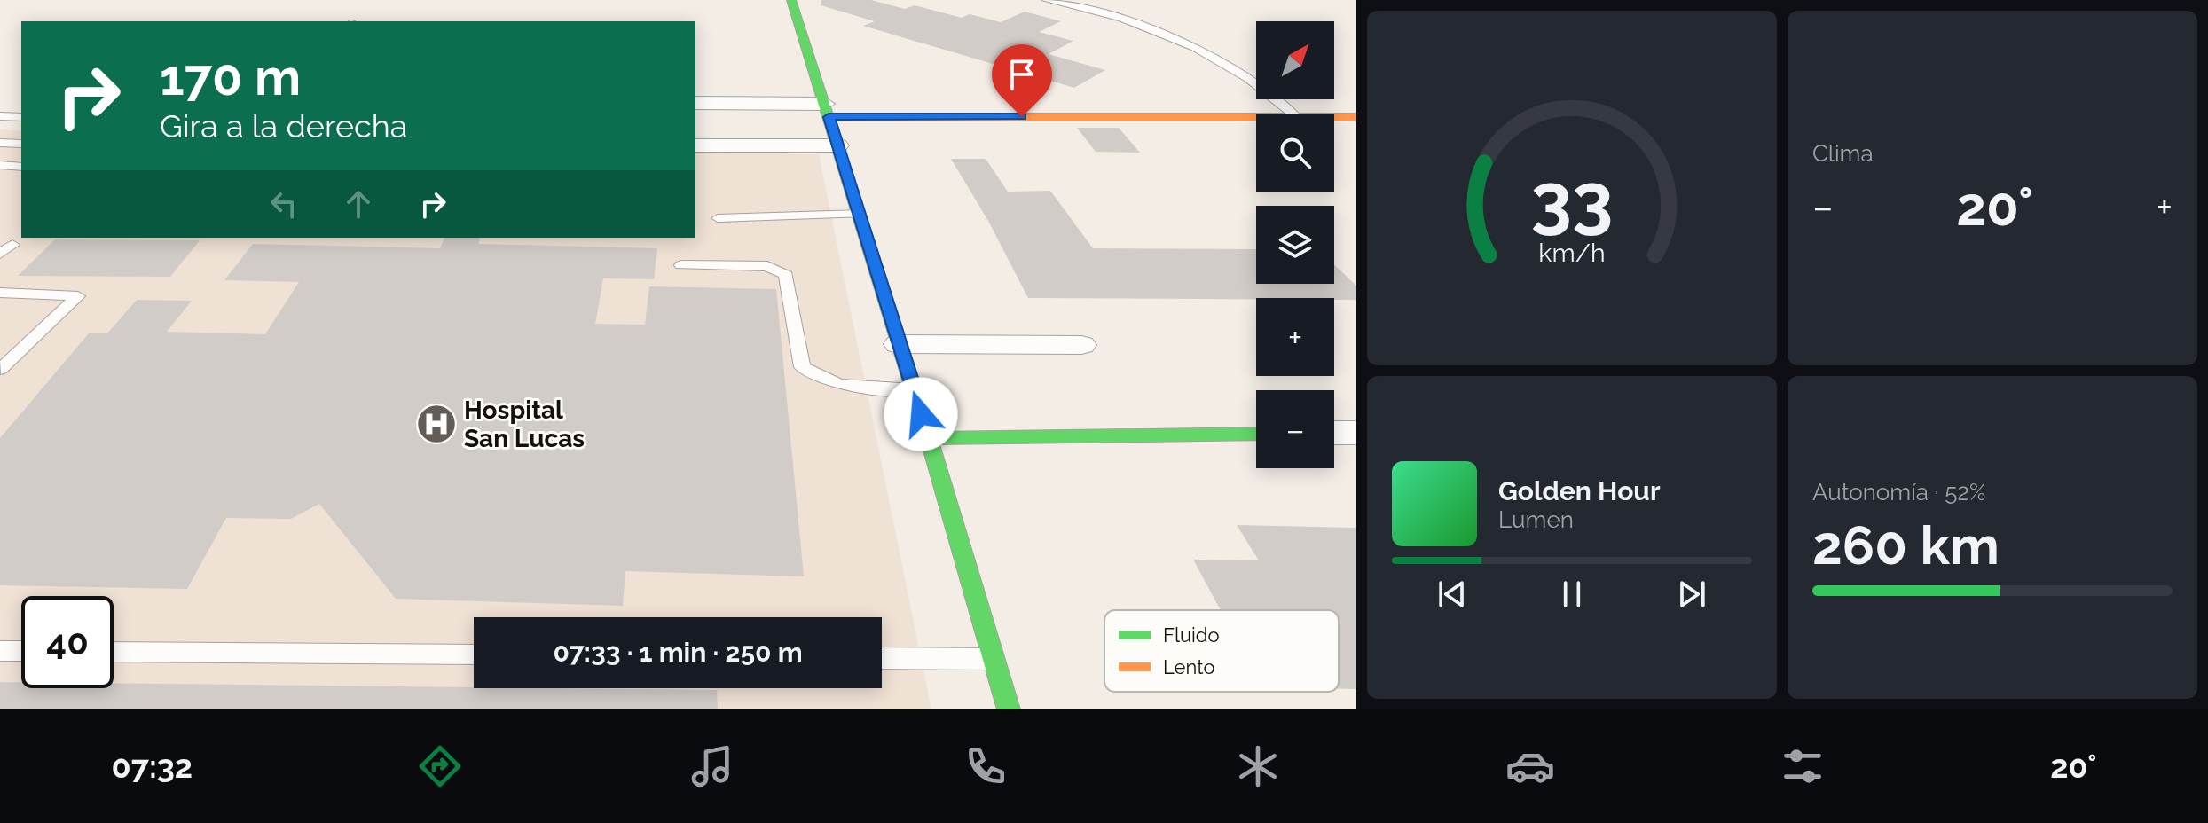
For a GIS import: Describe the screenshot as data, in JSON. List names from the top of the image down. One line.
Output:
{"places":{"hospital":["Hospital San Lucas"]},"legend":["Fluido","Lento"],"north":"top right","page":{"tile":["Clima",["Autonomía · 52%","260 km"]],"map_buttons":["+","−"],"turn":["170 m","Gira a la derecha"],"heat":["−","20°","+"],"song":["Golden Hour","Lumen"],"limit":"40","trip":"07:33 · 1 min · 250 m","tabs":["07:32","20°"],"gauge":["33","km/h"]}}
